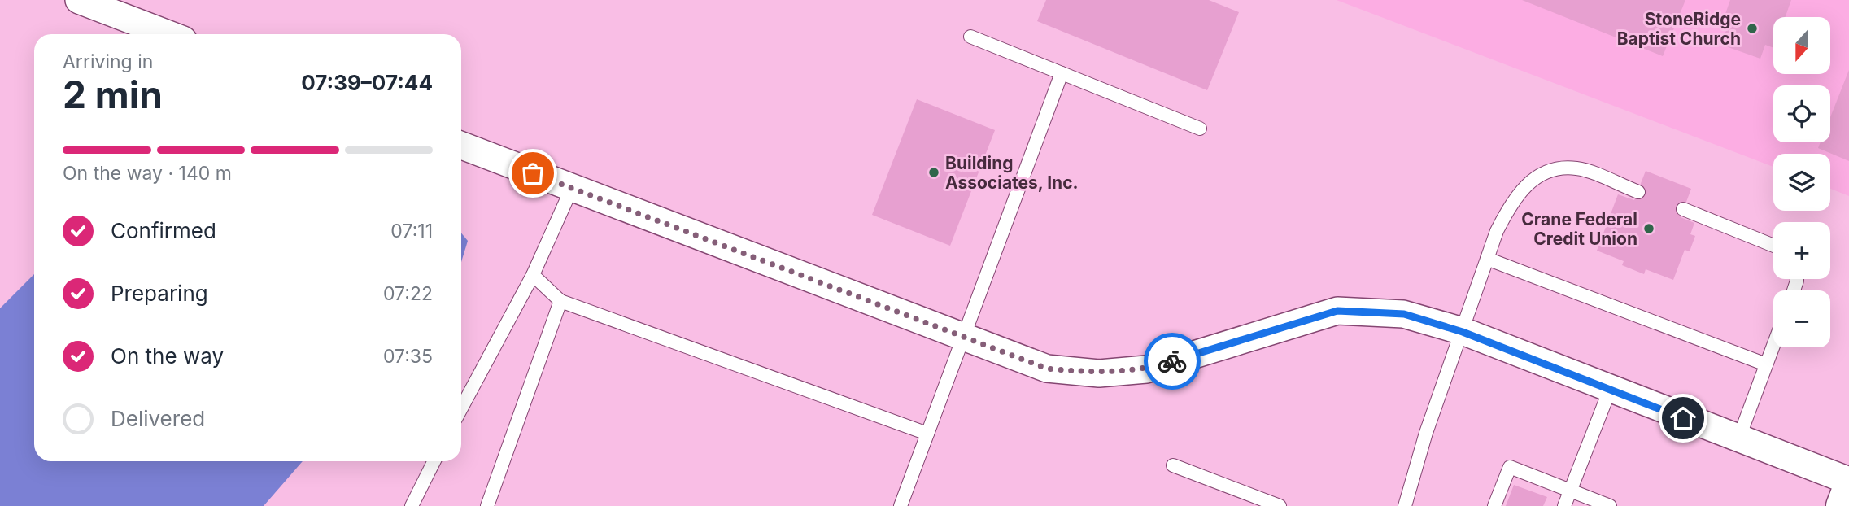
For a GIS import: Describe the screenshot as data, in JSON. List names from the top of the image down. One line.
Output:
{"places":["StoneRidge Baptist Church","Building Associates, Inc.","Crane Federal Credit Union"],"north":"bottom","page":{"map_buttons":["+","−"],"heading":["2 min","Arriving in","07:39–07:44"],"bar":"On the way · 140 m","list":[["Confirmed","07:11"],["Preparing","07:22"],["On the way","07:35"],"Delivered"]}}
